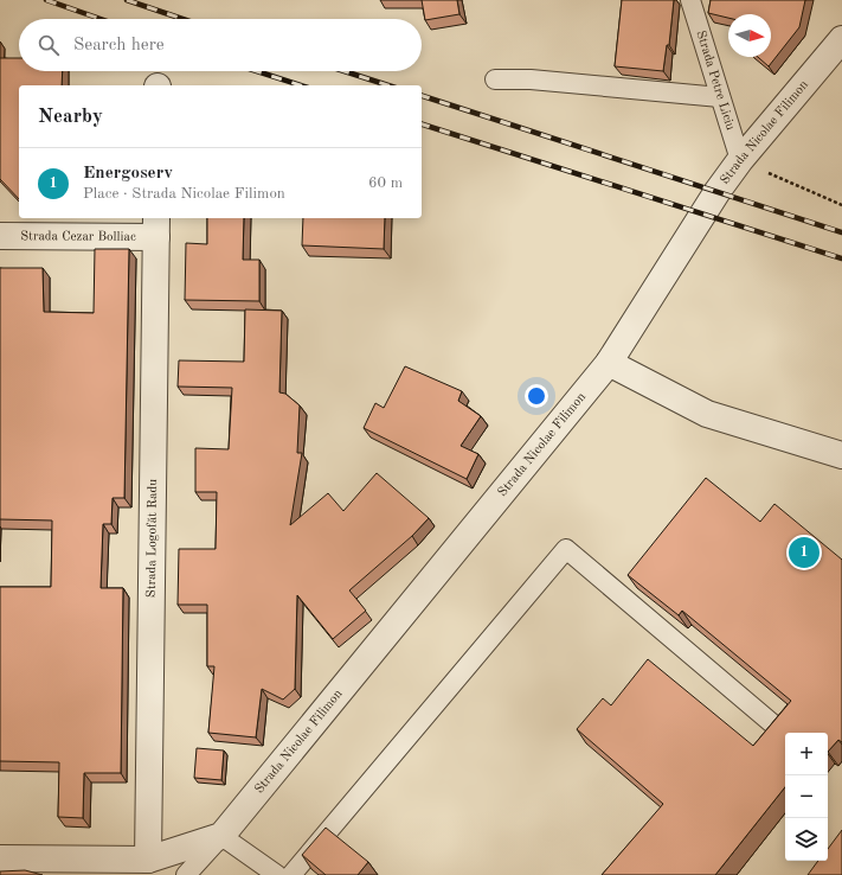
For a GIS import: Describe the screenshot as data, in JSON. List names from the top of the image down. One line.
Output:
{"streets":{"street":["Strada Nicolae Filimon","Strada Cezar Bolliac","Strada Logofăt Radu"],"lane":["Strada Petre Liciu"]},"crossings":[["Strada Petre Liciu","Strada Nicolae Filimon"],["Strada Cezar Bolliac","Strada Logofăt Radu"]],"north":"right","page":{"search":"Search here","heading":"Nearby","list":[{"mark":"1","name":"Energoserv","note":"Place · Strada Nicolae Filimon","value":"60 m"}],"pins":"1","map_buttons":["+","−"]}}
